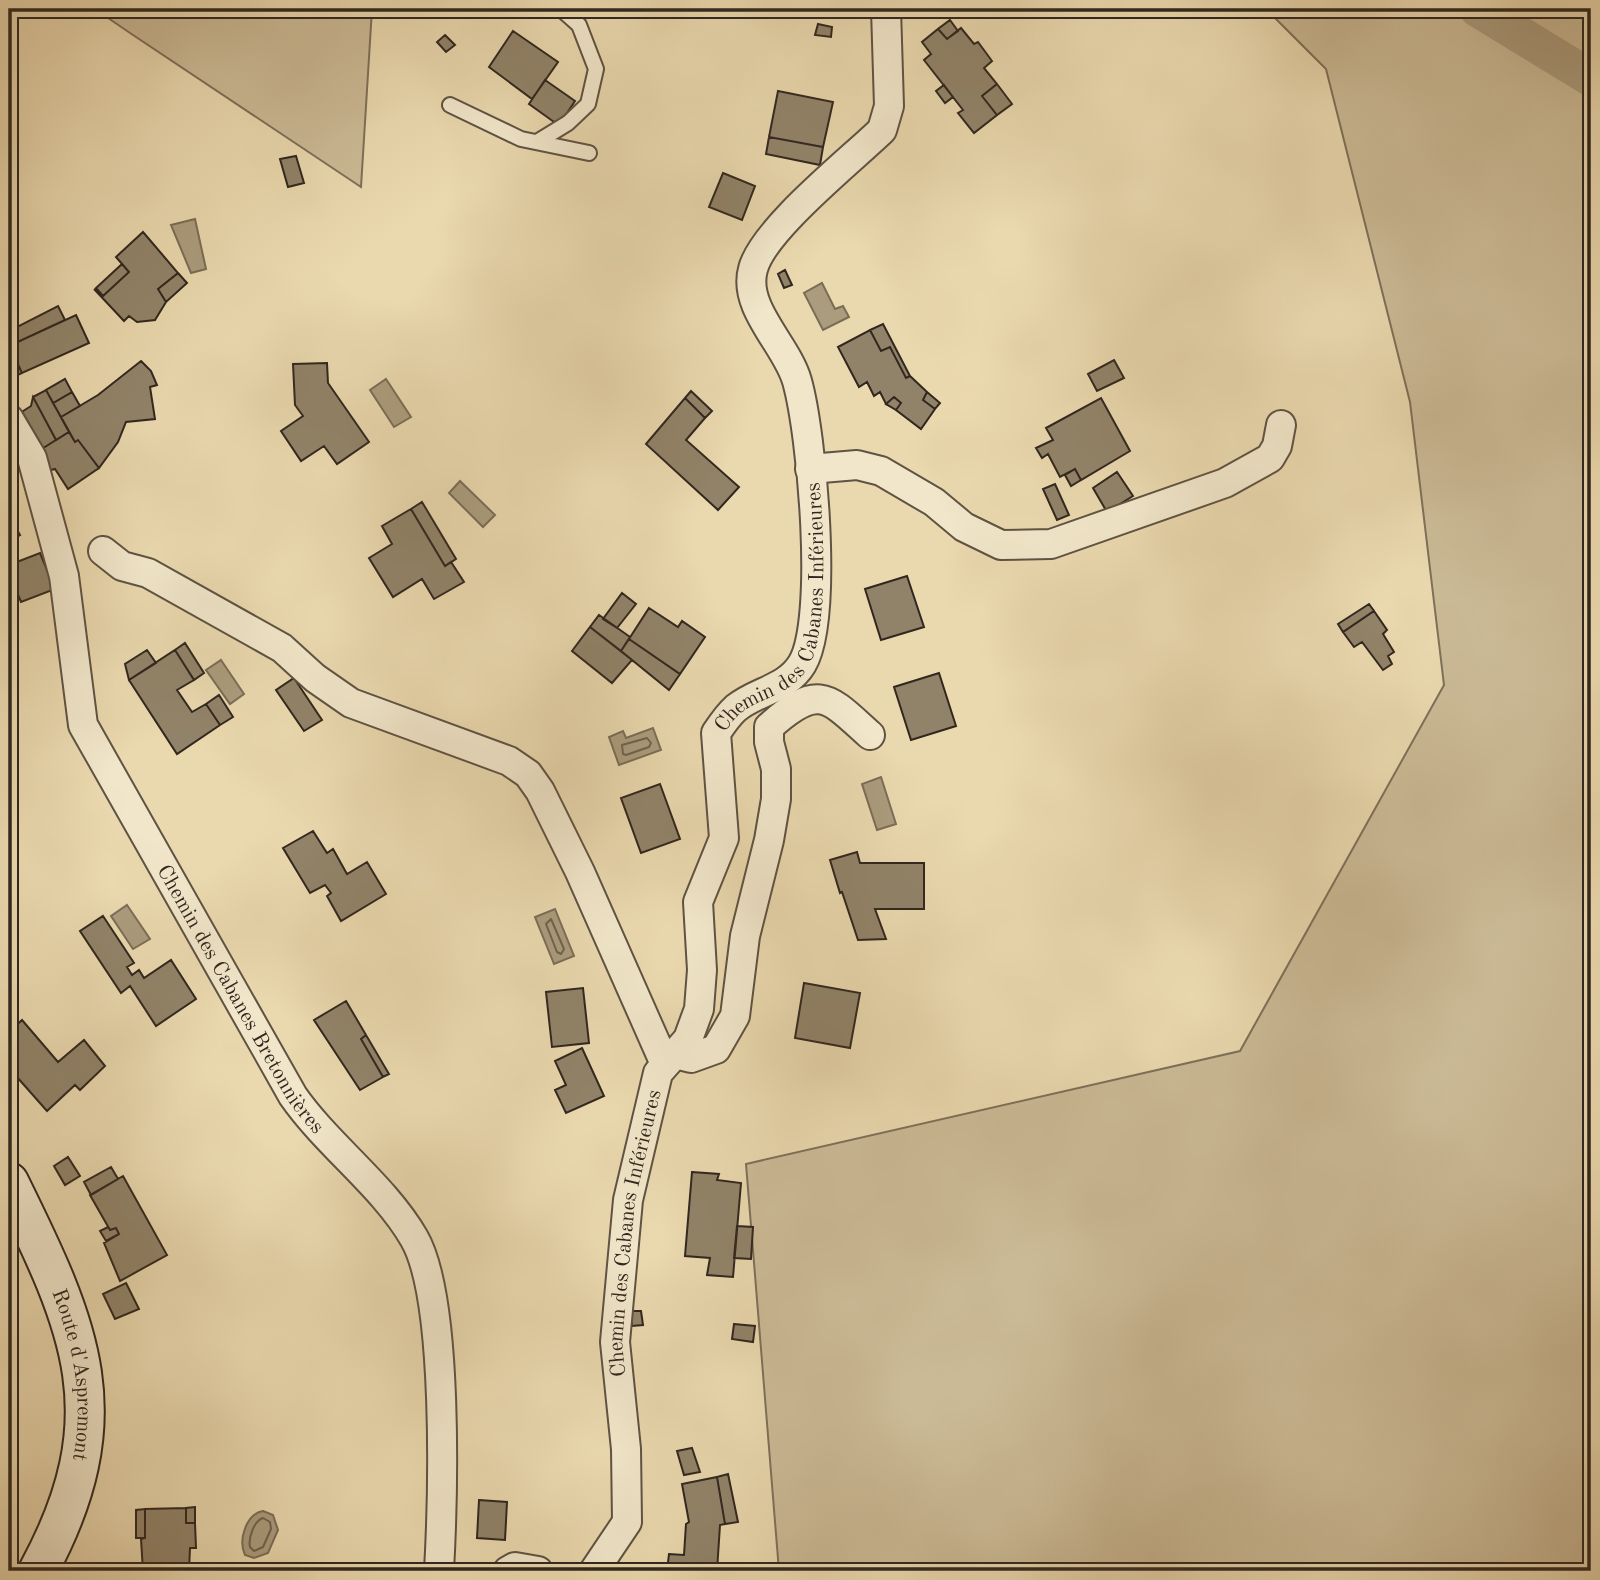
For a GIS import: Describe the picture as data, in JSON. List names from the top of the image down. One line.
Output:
{"streets":{"street":["Chemin des Cabanes Inférieures","Chemin des Cabanes Bretonnières","Route d'Aspremont"]}}
